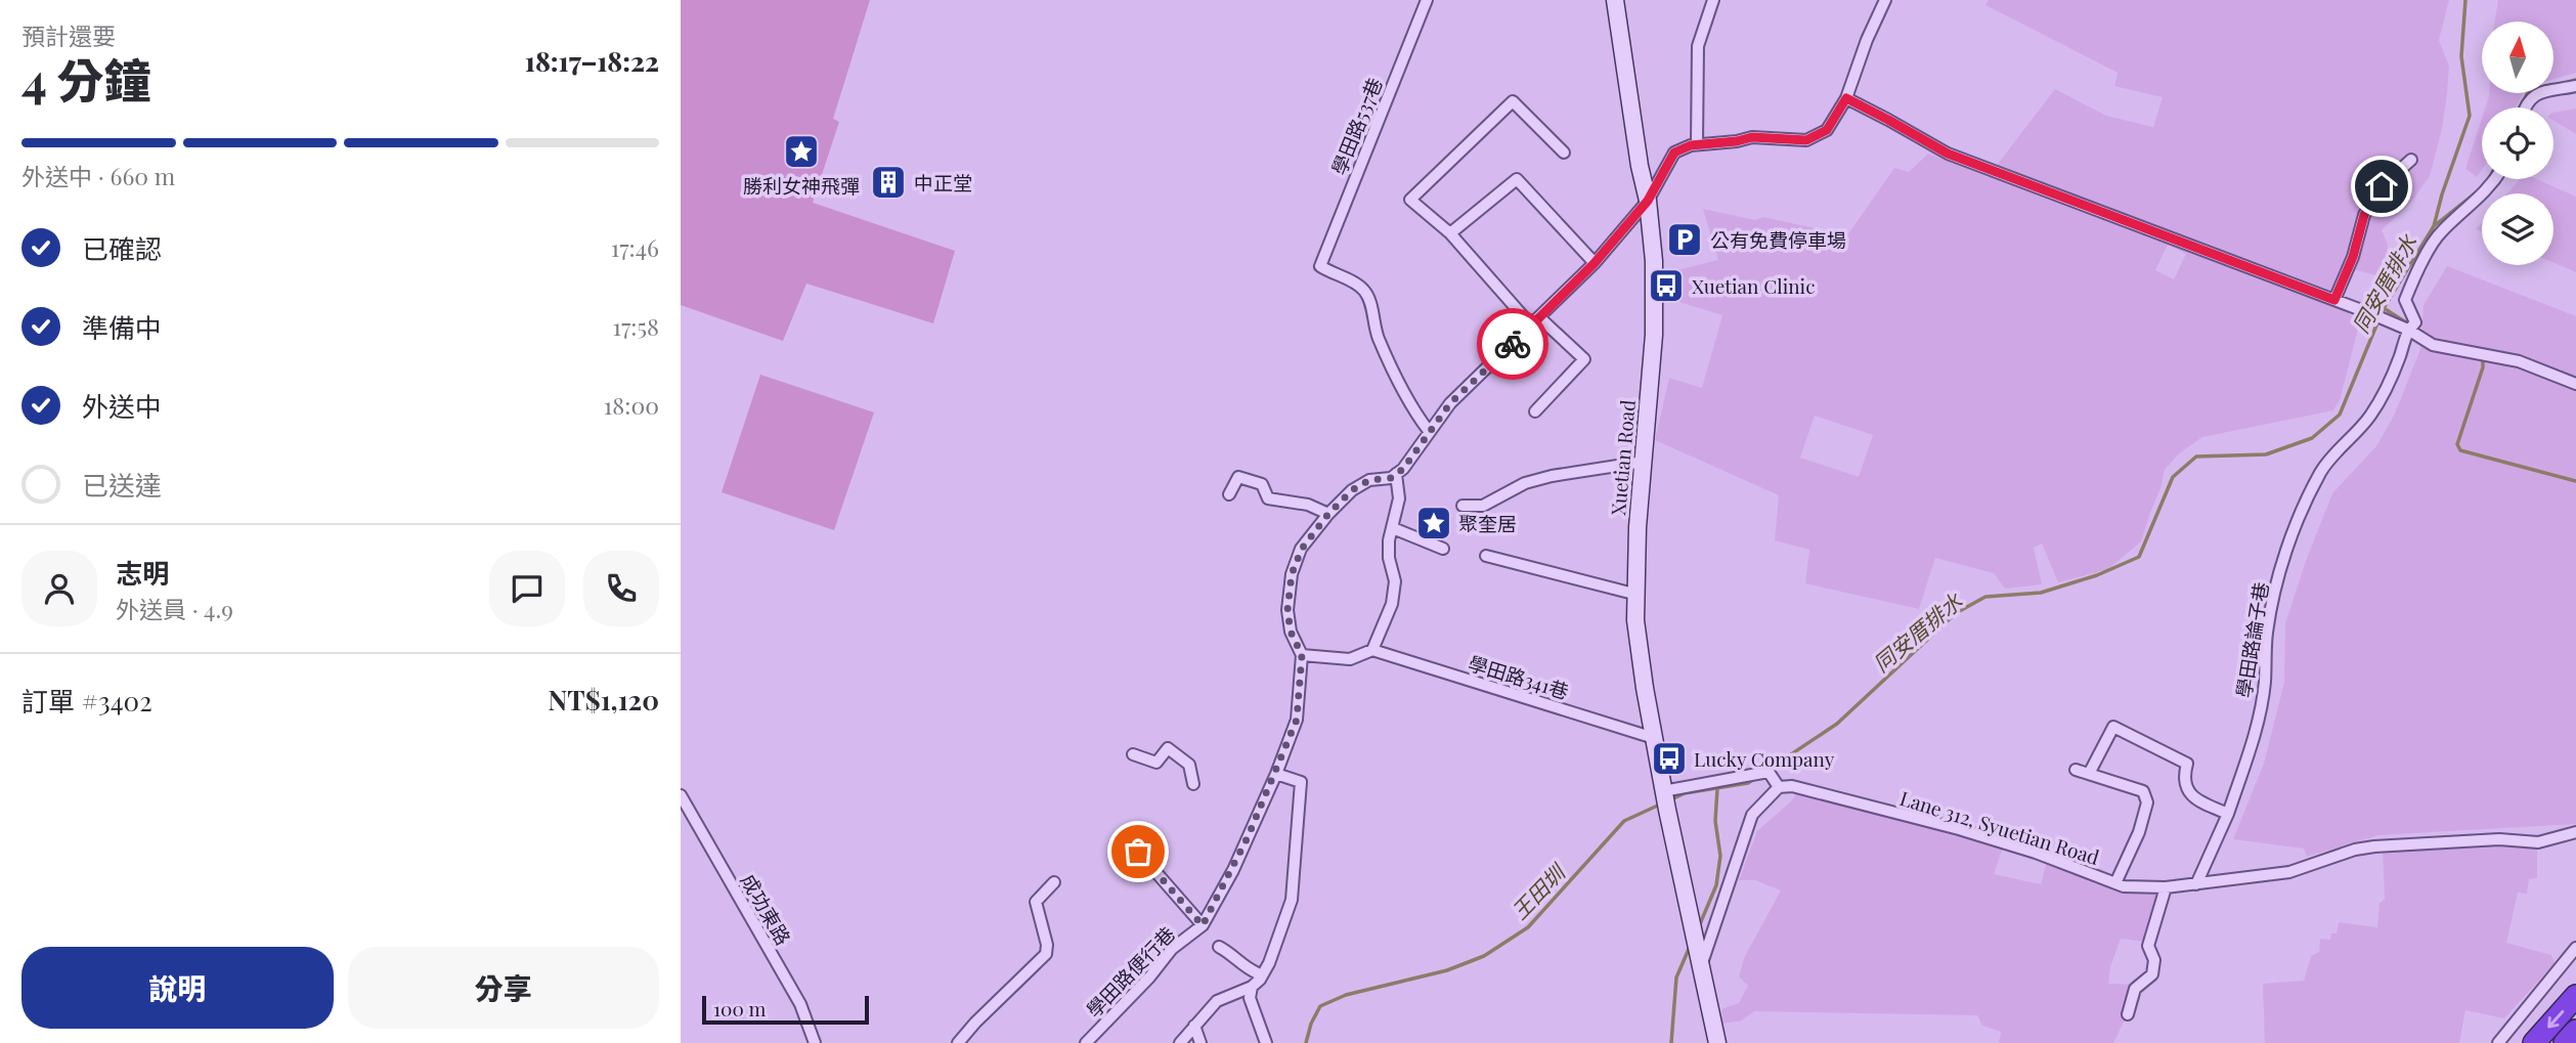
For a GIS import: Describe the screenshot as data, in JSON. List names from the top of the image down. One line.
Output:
{"streets":{"main road":["Xuetian Road"],"street":["學田路537巷","學田路論子巷","學田路341巷","Lane 312, Syuetian Road","成功東路","學田路便行巷"]},"crossings":[["Xuetian Road","學田路341巷"],["Xuetian Road","Lane 312, Syuetian Road"],["學田路論子巷","Lane 312, Syuetian Road"]],"water":["同安厝排水","王田圳"],"places":{"place":["勝利女神飛彈","聚奎居"],"building":["中正堂"],"parking":["公有免費停車場"],"bus stop":["Xuetian Clinic","Lucky Company"]},"scale_bar":"100 m","north":"top","page":{"heading":["4 分鐘","預計還要","18:17–18:22"],"panel":["志明","外送員 · 4.9","訂單 #3402","NT$1,120"],"bar":"外送中 · 660 m","list":[["已確認","17:46"],["準備中","17:58"],["外送中","18:00"],"已送達"],"buttons":["說明","分享"],"scale":"100 m"}}
